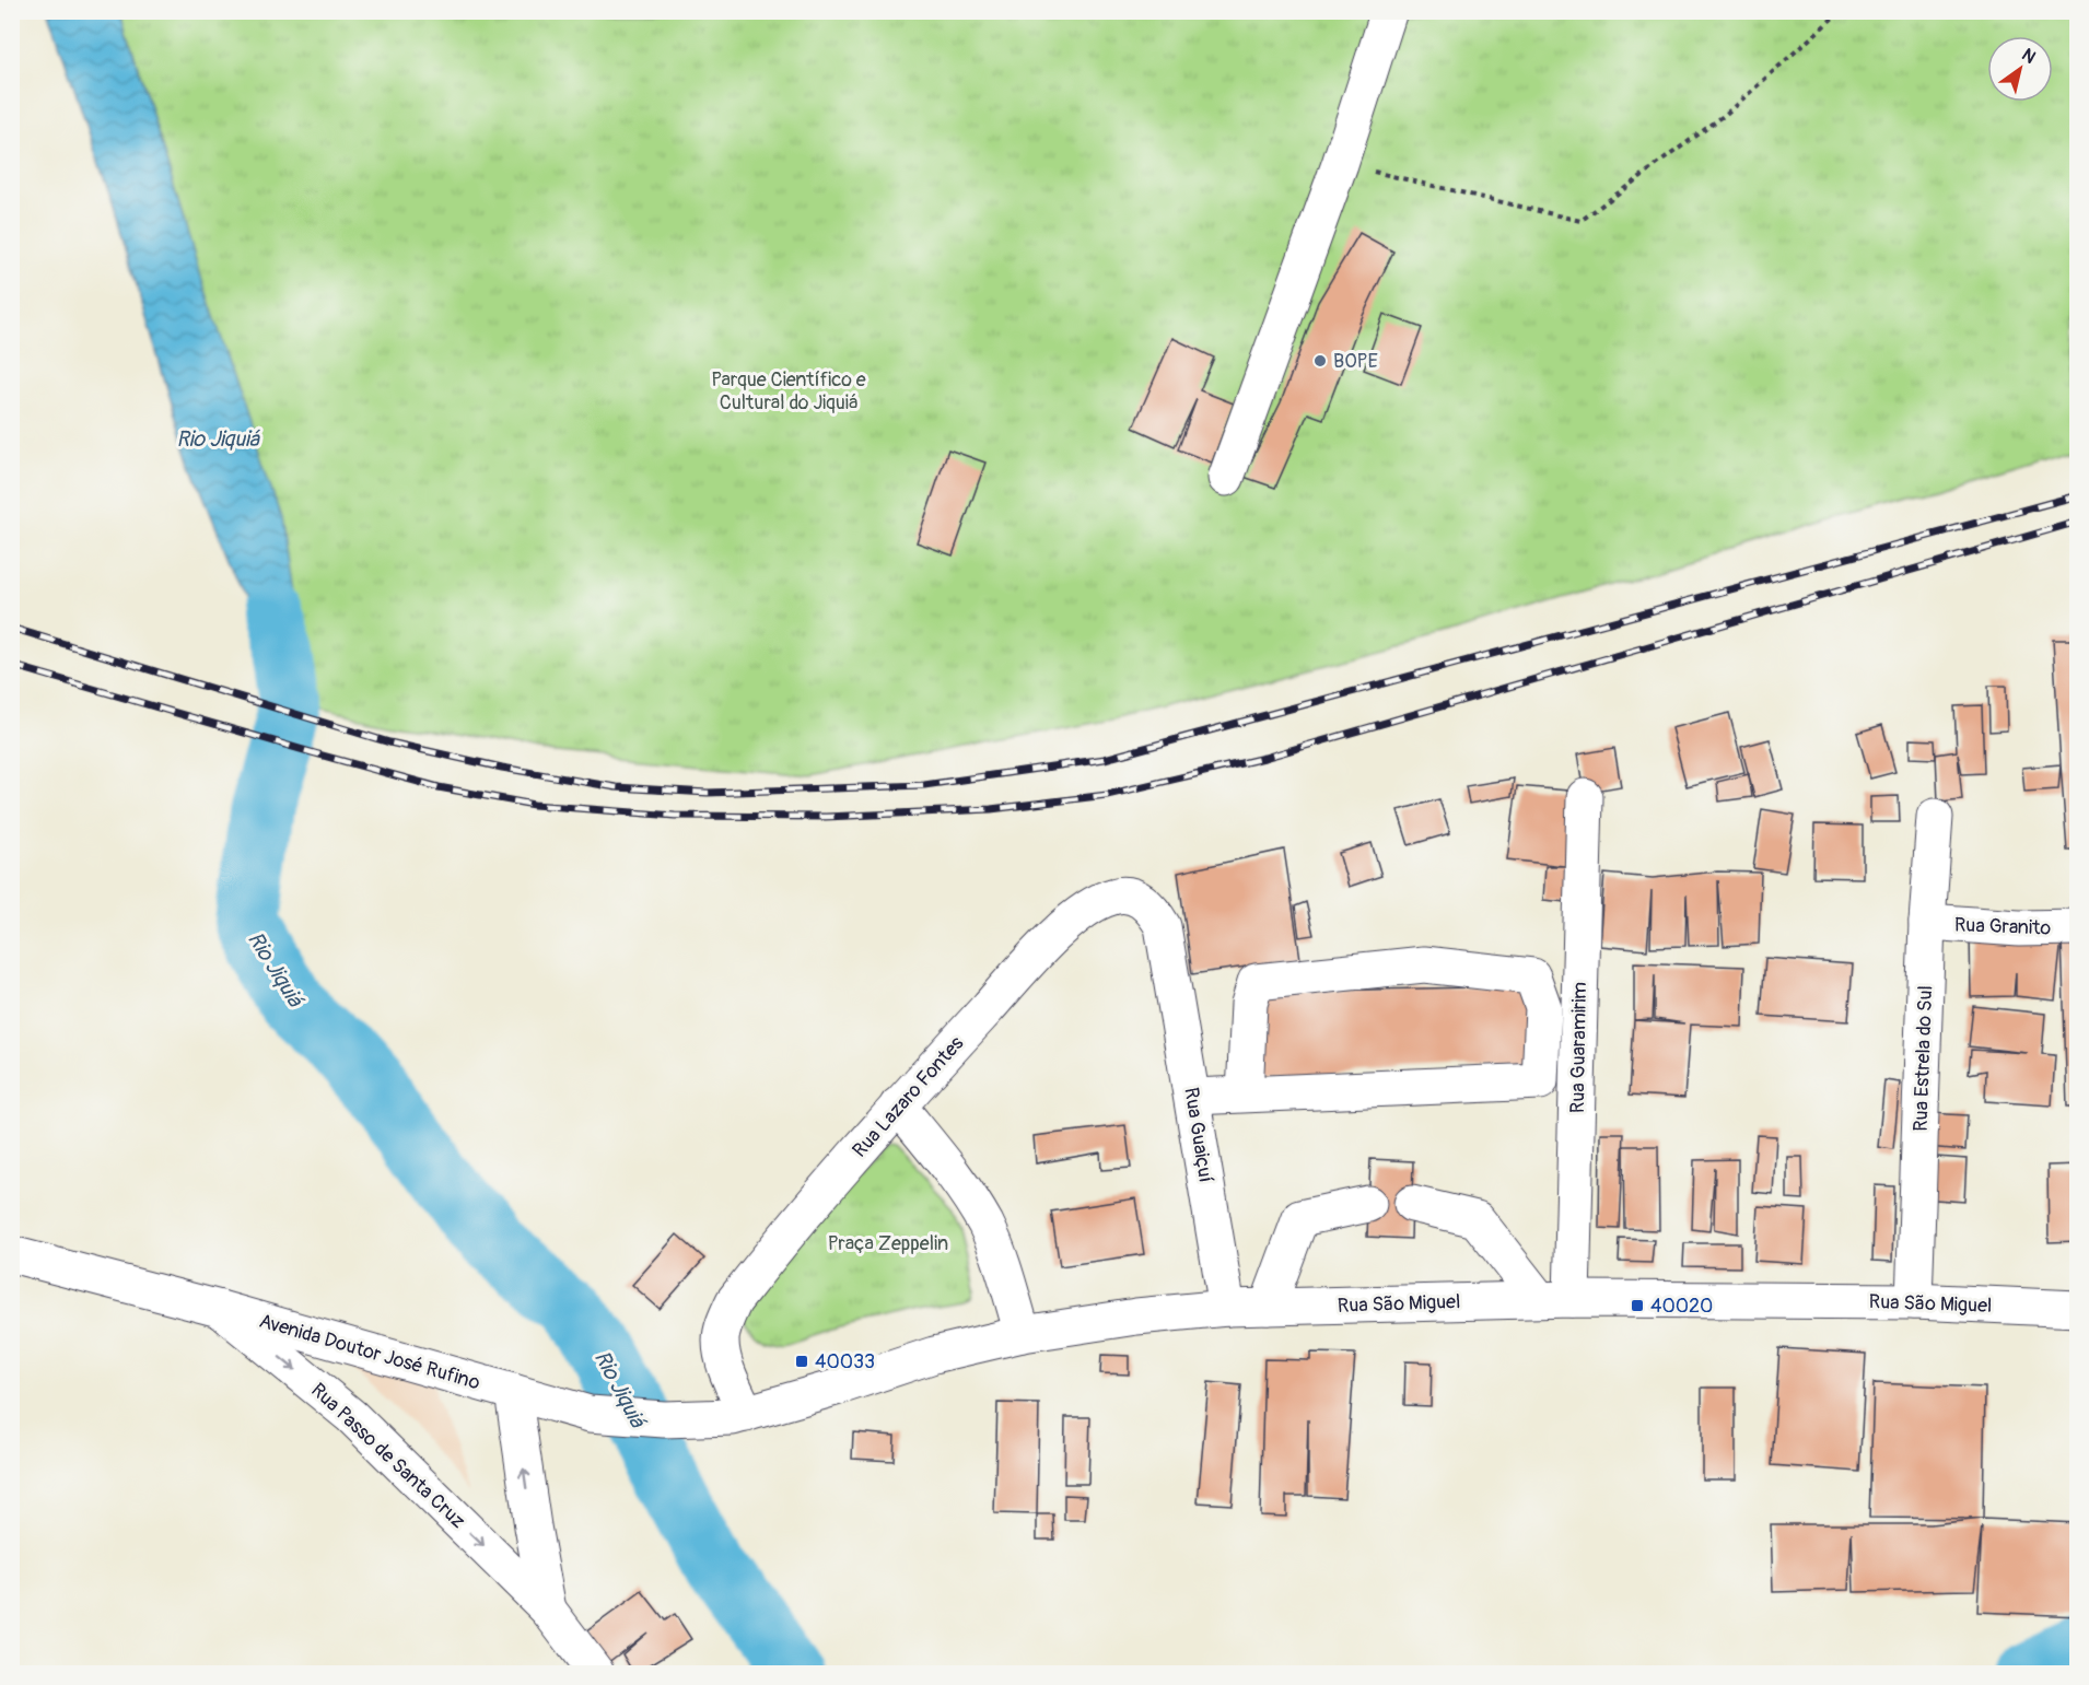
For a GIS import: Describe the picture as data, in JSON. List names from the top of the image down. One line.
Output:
{"streets":{"street":["Rua Granito","Rua Guaramirim","Rua Estrela do Sul","Rua Lazaro Fontes","Rua Guaiçuí","Rua São Miguel","Avenida Doutor José Rufino","Rua Passo de Santa Cruz"]},"crossings":[["Rua Granito","Rua Estrela do Sul"],["Rua Guaramirim","Rua São Miguel"],["Rua Estrela do Sul","Rua São Miguel"],["Rua Lazaro Fontes","Rua Guaiçuí"],["Rua Lazaro Fontes","Rua São Miguel"],["Rua Lazaro Fontes","Avenida Doutor José Rufino"],["Rua Guaiçuí","Rua São Miguel"],["Rua São Miguel","Avenida Doutor José Rufino"],["Avenida Doutor José Rufino","Rua Passo de Santa Cruz"]],"water":["Rio Jiquiá"],"parks":["Parque Científico e Cultural do Jiquiá","Praça Zeppelin"],"places":{"other":["BOPE"],"transit":["40020","40033"]},"north":"top right"}
